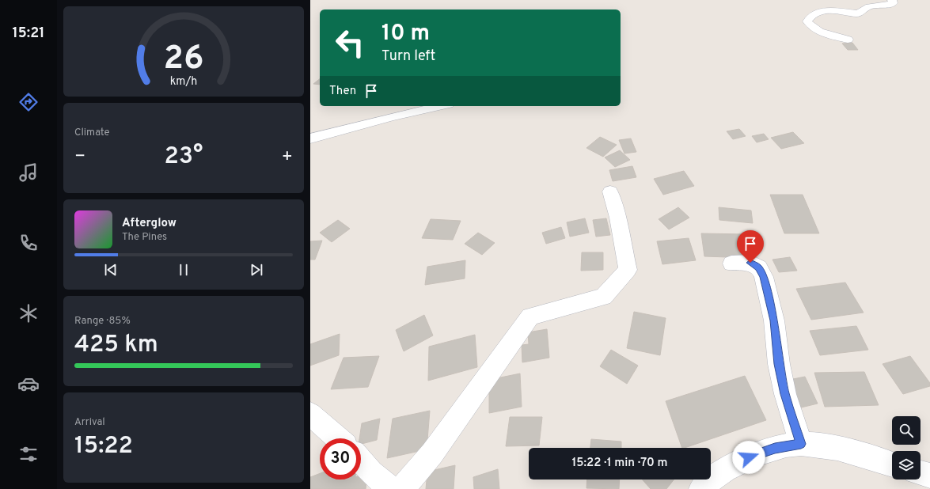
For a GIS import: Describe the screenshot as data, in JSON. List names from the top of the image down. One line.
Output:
{"page":{"tabs":"15:21","turn":["10 m","Turn left"],"then":"Then","tile":["Climate",["Range · 85%","425 km"],["Arrival","15:22"]],"heat":["−","23°","+"],"song":["Afterglow","The Pines"],"limit":"30","trip":"15:22 · 1 min · 70 m","gauge":["26","km/h"]}}
